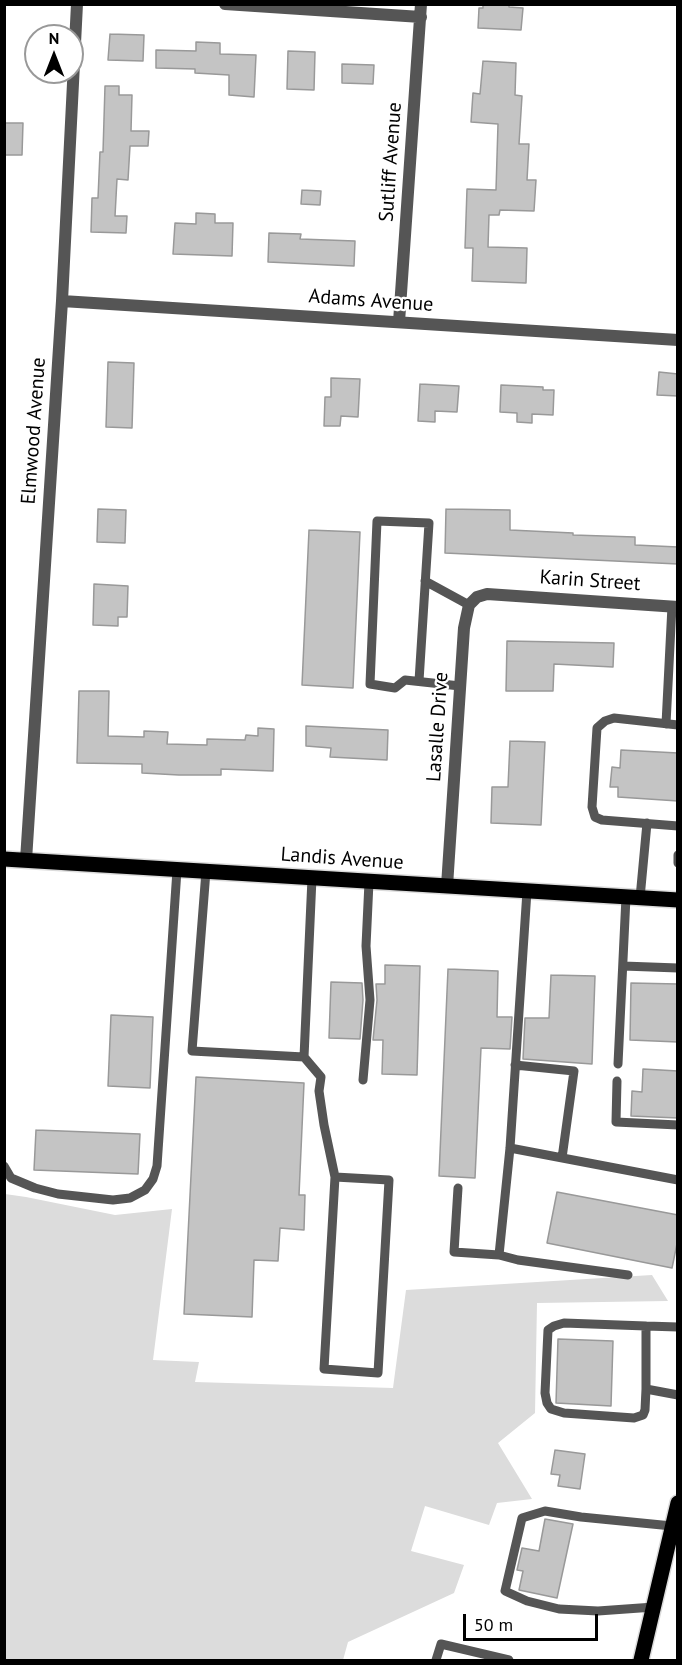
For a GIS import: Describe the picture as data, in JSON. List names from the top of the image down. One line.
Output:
{"streets":{"main road":["Landis Avenue"],"street":["Sutliff Avenue","Adams Avenue","Elmwood Avenue","Karin Street","Lasalle Drive"]},"crossings":[["Sutliff Avenue","Adams Avenue"],["Adams Avenue","Elmwood Avenue"],["Elmwood Avenue","Landis Avenue"],["Karin Street","Lasalle Drive"],["Lasalle Drive","Landis Avenue"]],"scale_bar":"50 m","north":"top"}
